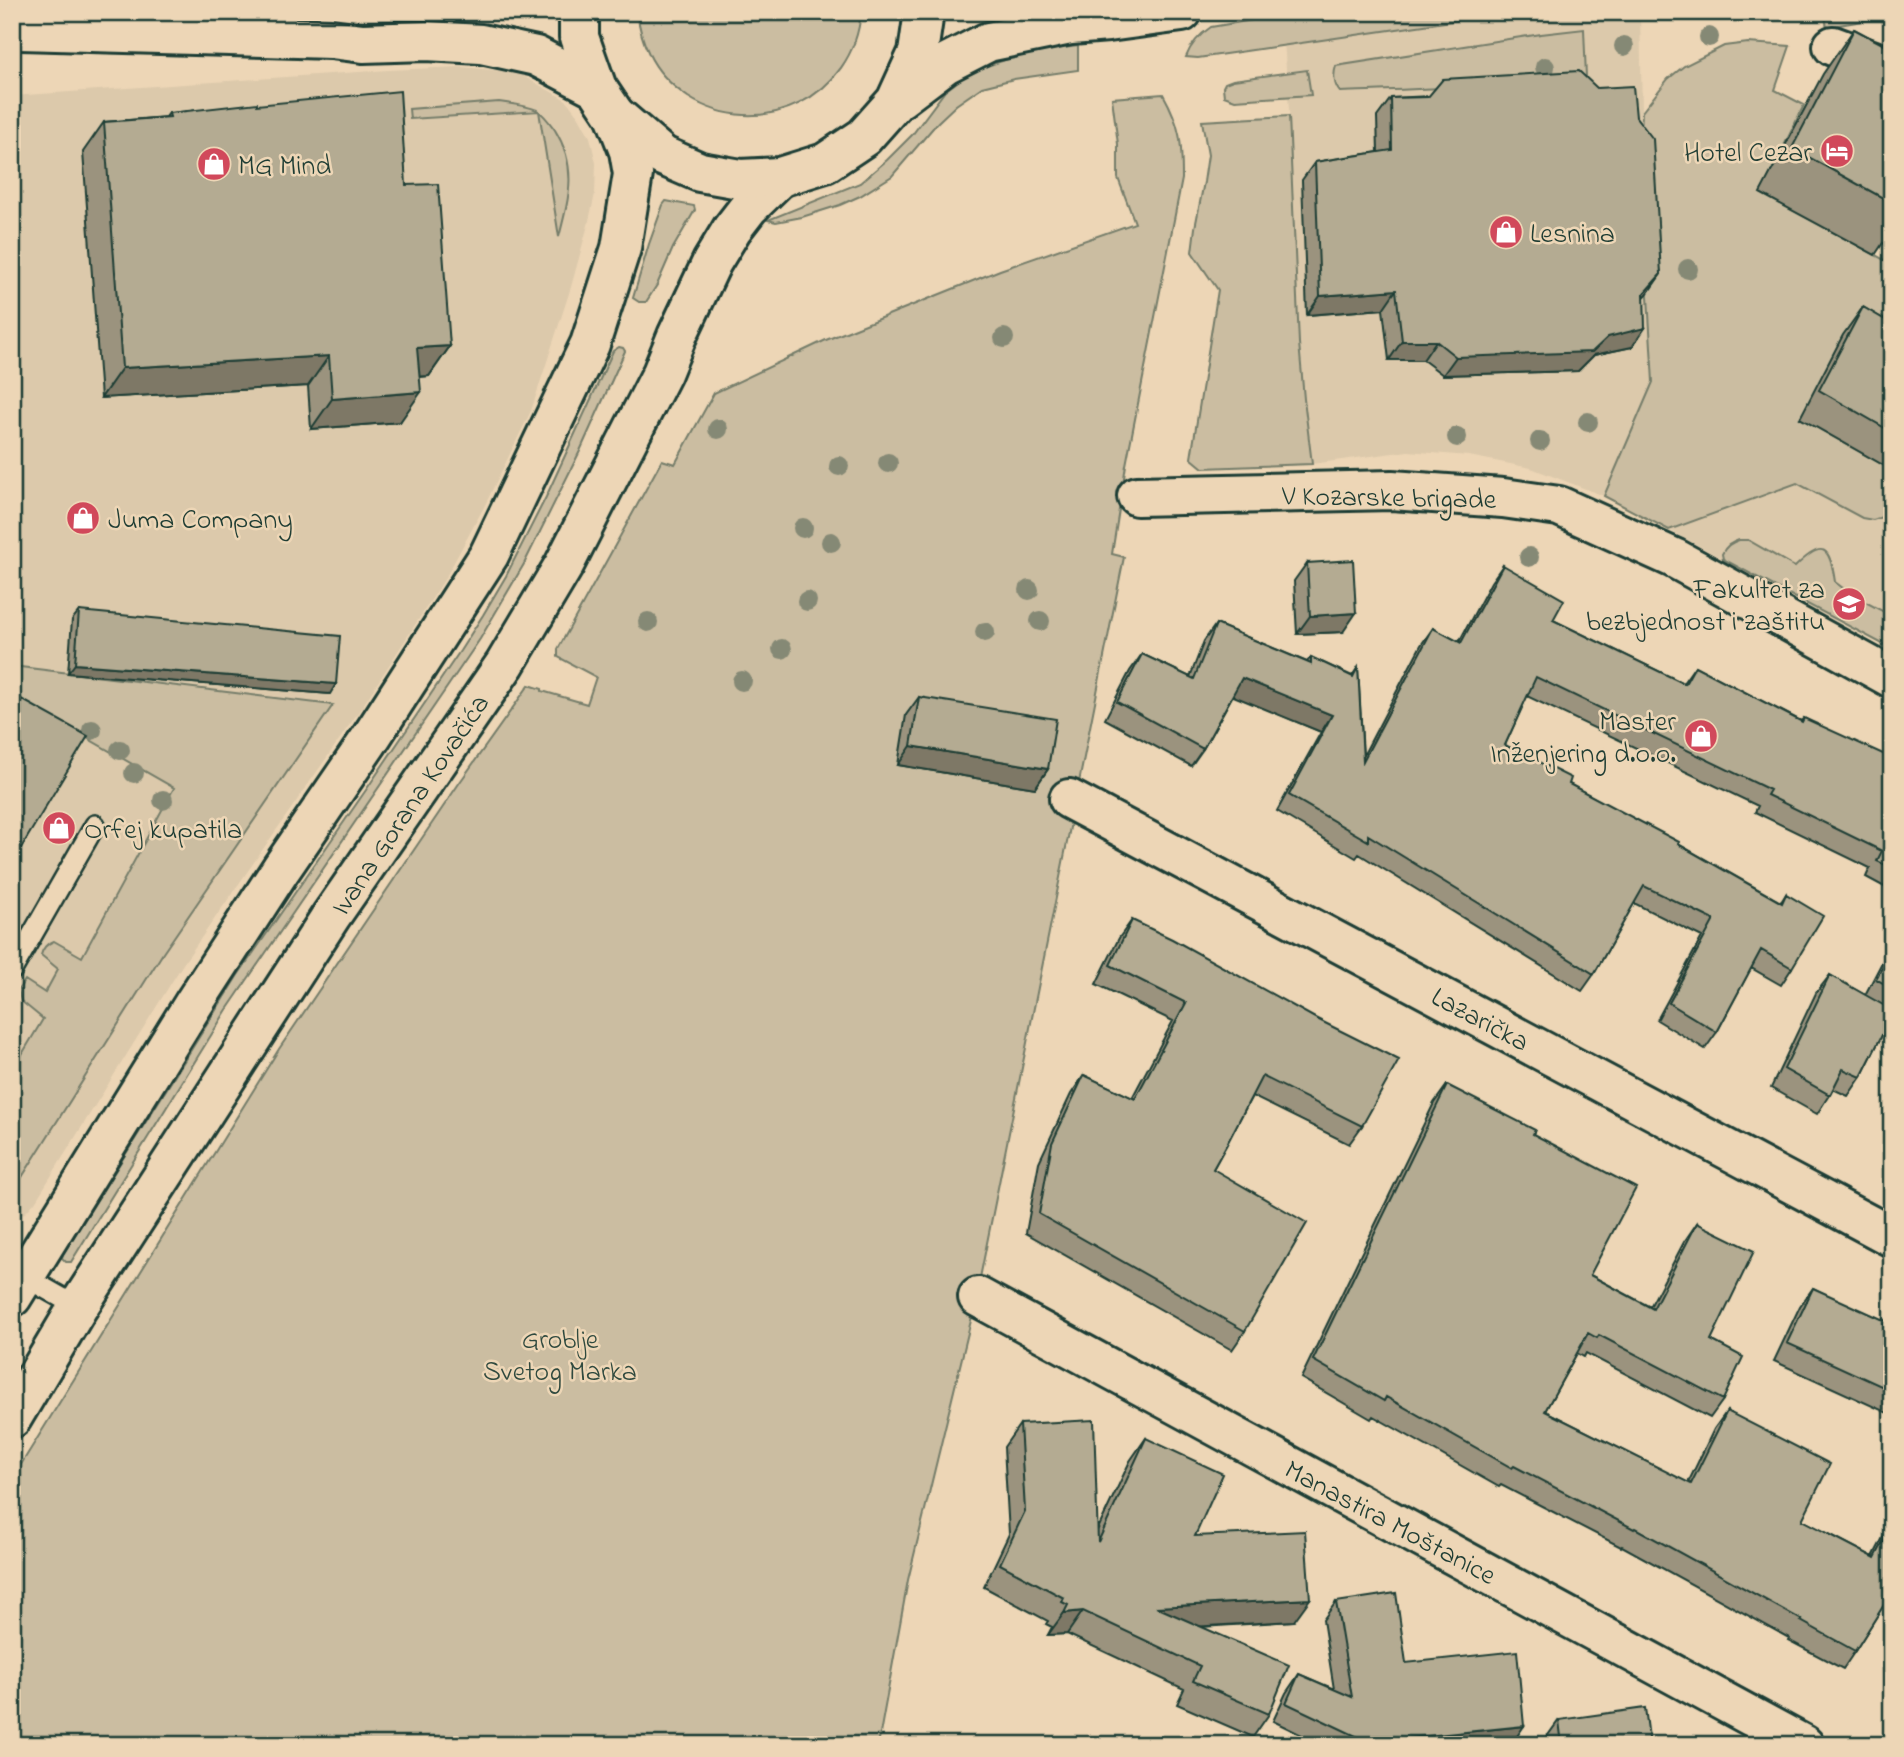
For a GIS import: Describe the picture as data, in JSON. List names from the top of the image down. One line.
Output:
{"streets":{"main road":["V Kozarske brigade","Ivana Gorana Kovačića","Lazarička","Manastira Moštanice"]},"parks":["Groblje Svetog Marka"],"places":{"hotel":["Hotel Cezar"],"shop":["MG Mind","Lesnina","Juma Company","Master Inženjering d.o.o.","Orfej kupatila"],"school or university":["Fakultet za bezbjednost i zaštitu"]}}
